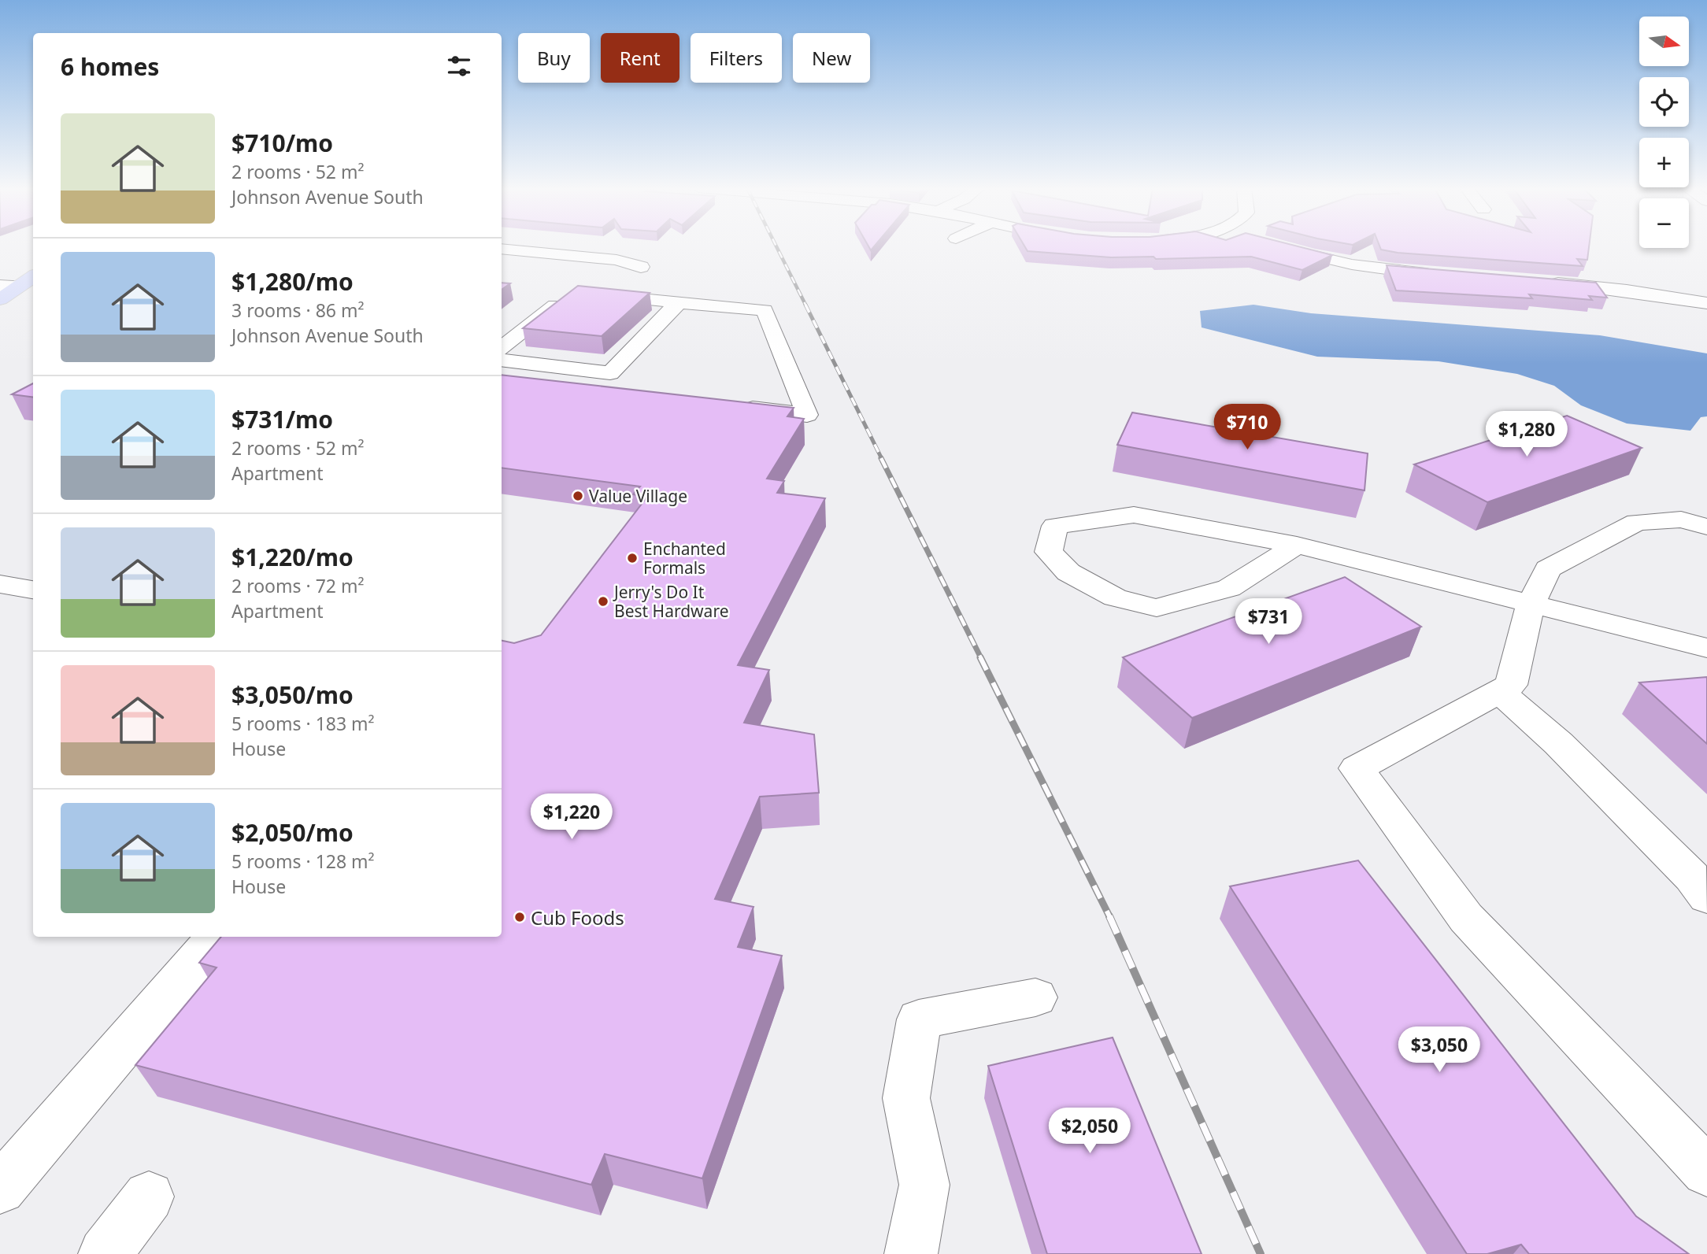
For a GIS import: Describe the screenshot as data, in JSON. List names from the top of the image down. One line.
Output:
{"places":["Value Village","Enchanted Formals","Jerry's Do It Best Hardware","Cub Foods"],"north":"right","page":{"map_buttons":["+","−"],"chip":["Buy","Rent","Filters","New"],"heading":"6 homes","list":[{"name":"$710/mo","note":"2 rooms · 52 m² · Johnson Avenue South"},{"name":"$1,280/mo","note":"3 rooms · 86 m² · Johnson Avenue South"},{"name":"$731/mo","note":"2 rooms · 52 m² · Apartment"},{"name":"$1,220/mo","note":"2 rooms · 72 m² · Apartment"},{"name":"$3,050/mo","note":"5 rooms · 183 m² · House"},{"name":"$2,050/mo","note":"5 rooms · 128 m² · House"}],"price":["$710","$1,280","$731","$1,220","$3,050","$2,050"]}}
